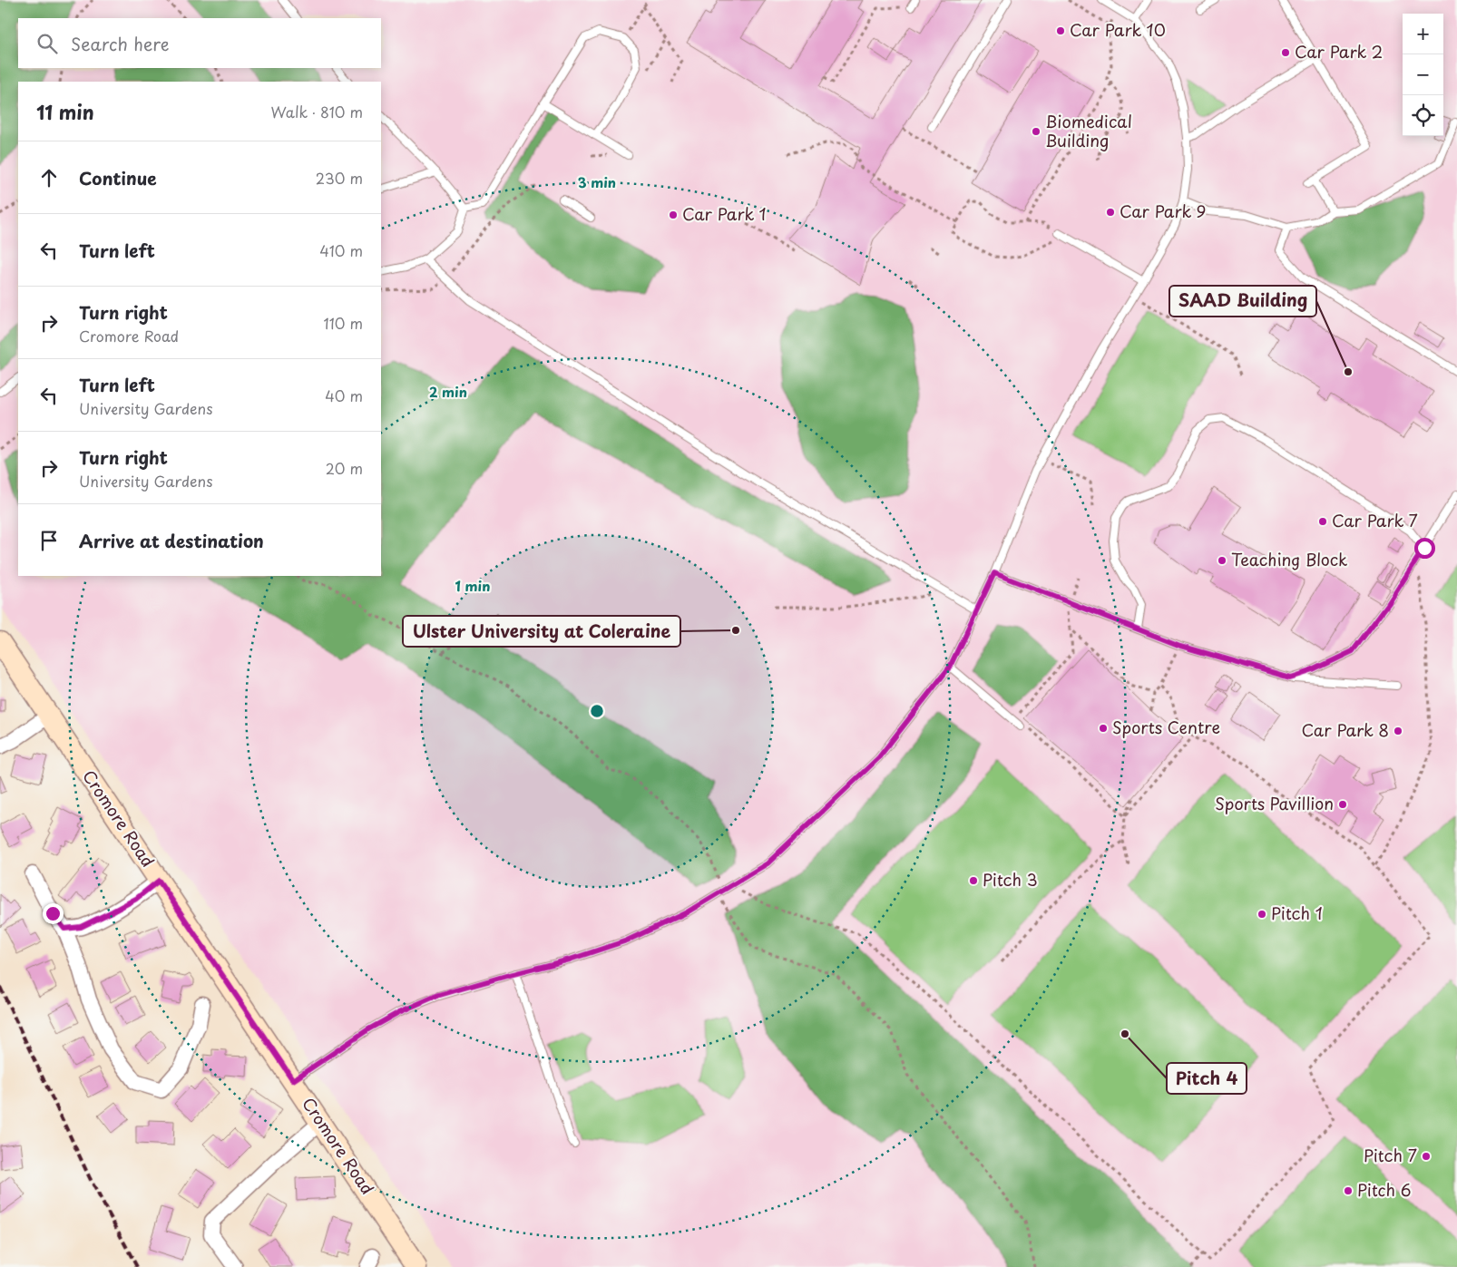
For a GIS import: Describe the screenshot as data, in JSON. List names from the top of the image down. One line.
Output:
{"streets":{"main road":["Cromore Road"]},"places":["Car Park 10","Car Park 2","Biomedical Building","Car Park 9","Car Park 1","SAAD Building","Car Park 7","Teaching Block","Ulster University at Coleraine","Sports Centre","Car Park 8","Sports Pavillion","Pitch 3","Pitch 1","Pitch 4","Pitch 7","Pitch 6"],"page":{"map_buttons":["+","−"],"search":"Search here","heading":["11 min","Walk · 810 m"],"list":[["Continue","230 m"],["Turn left","410 m"],["Turn right","Cromore Road","110 m"],["Turn left","University Gardens","40 m"],["Turn right","University Gardens","20 m"],"Arrive at destination"]},"rings":["3 min","2 min","1 min"]}
